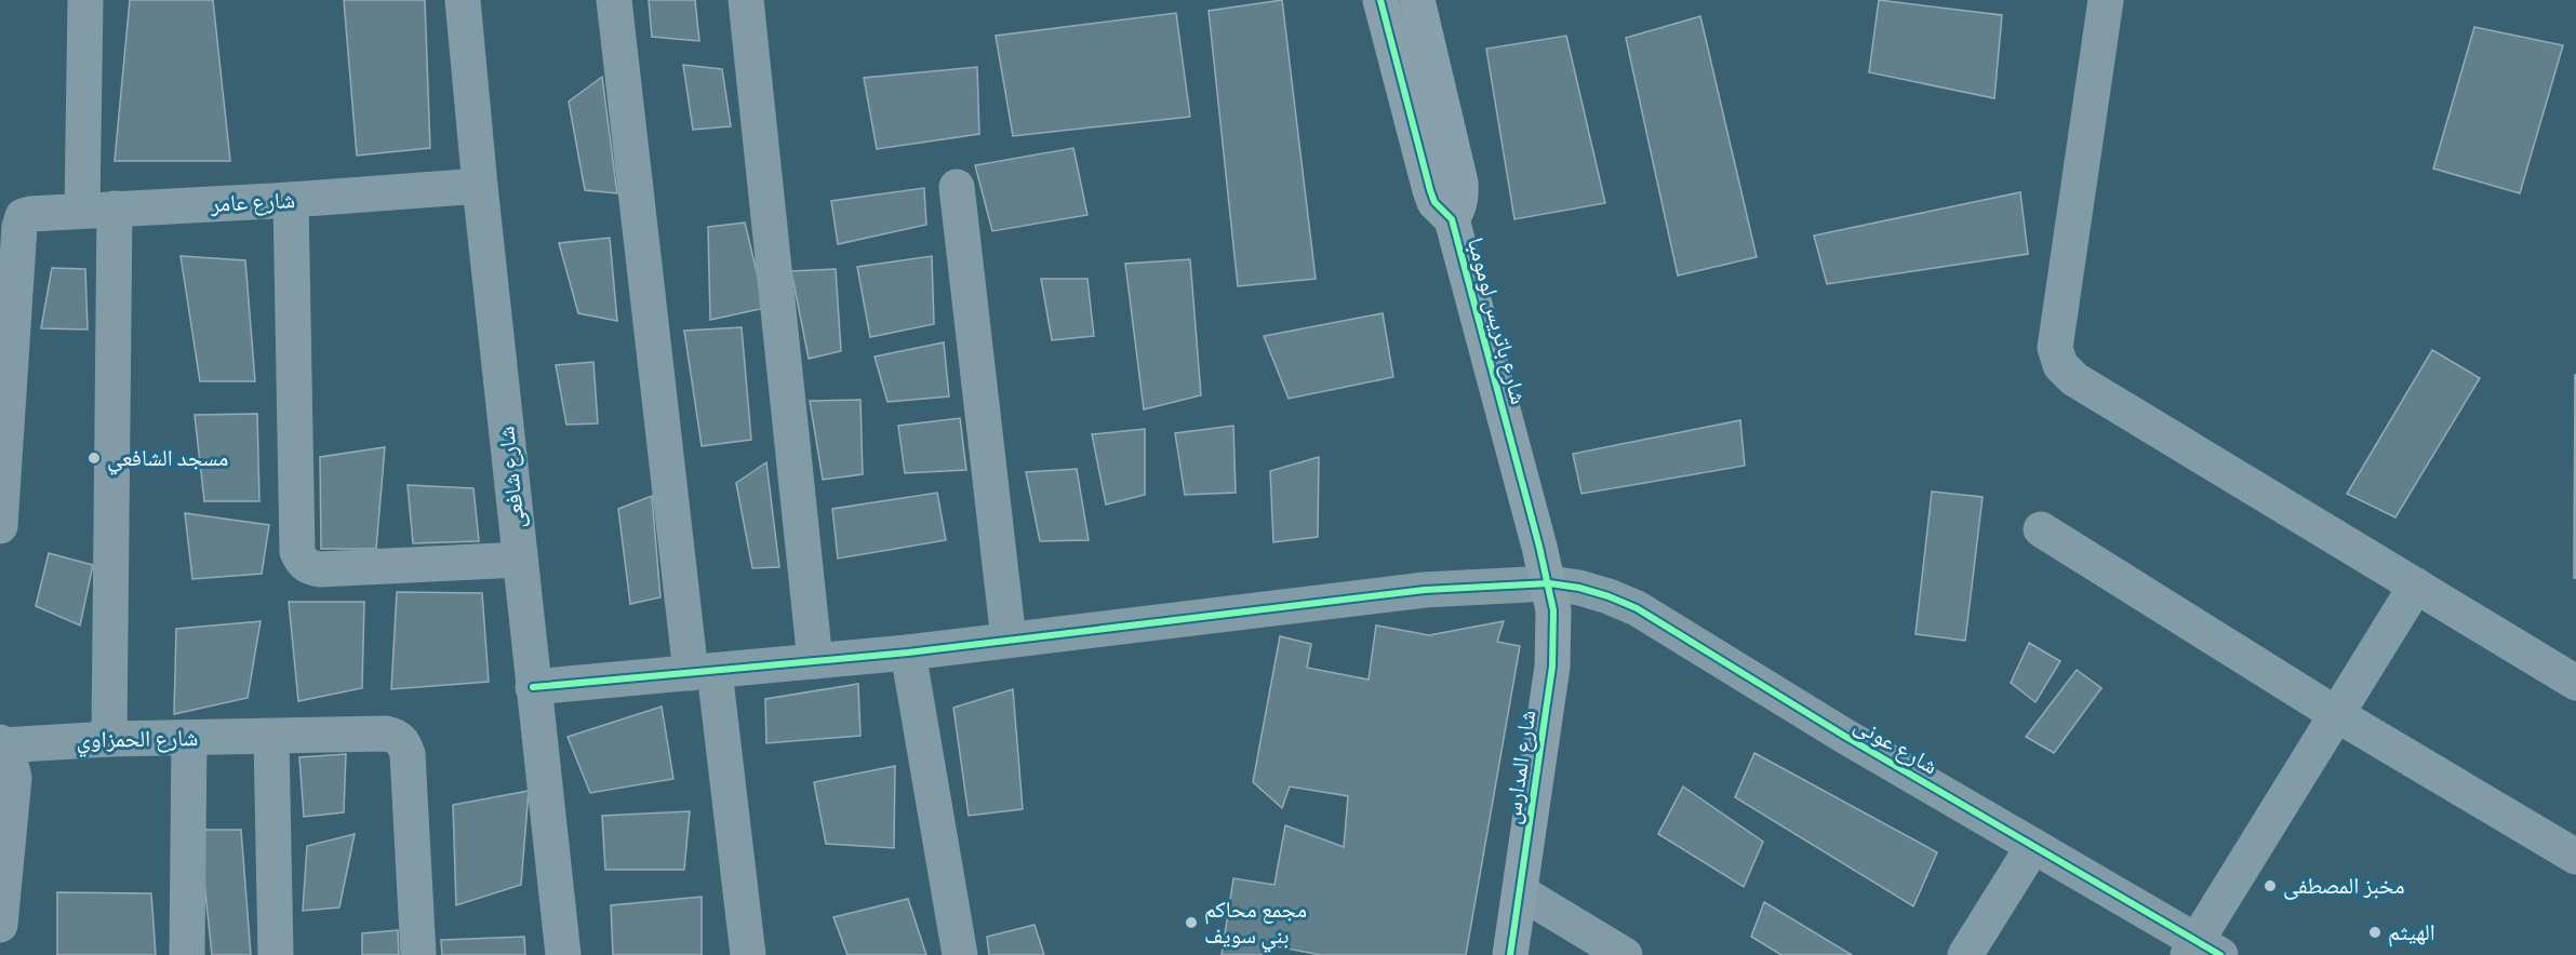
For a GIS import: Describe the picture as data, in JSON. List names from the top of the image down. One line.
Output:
{"streets":{"street":["شارع عامر","شارع باتريس لومومبا","شارع شافعى","شارع الحمزاوي","شارع عونى","شارع المدارس"]},"crossings":[["شارع عامر","شارع شافعى"],["شارع باتريس لومومبا","شارع عونى"],["شارع باتريس لومومبا","شارع المدارس"],["شارع شافعى","شارع عونى"],["شارع عونى","شارع المدارس"]],"places":["مسجد الشافعي","مخبز المصطفى","مجمع محاكم بني سويف","الهيثم"]}
